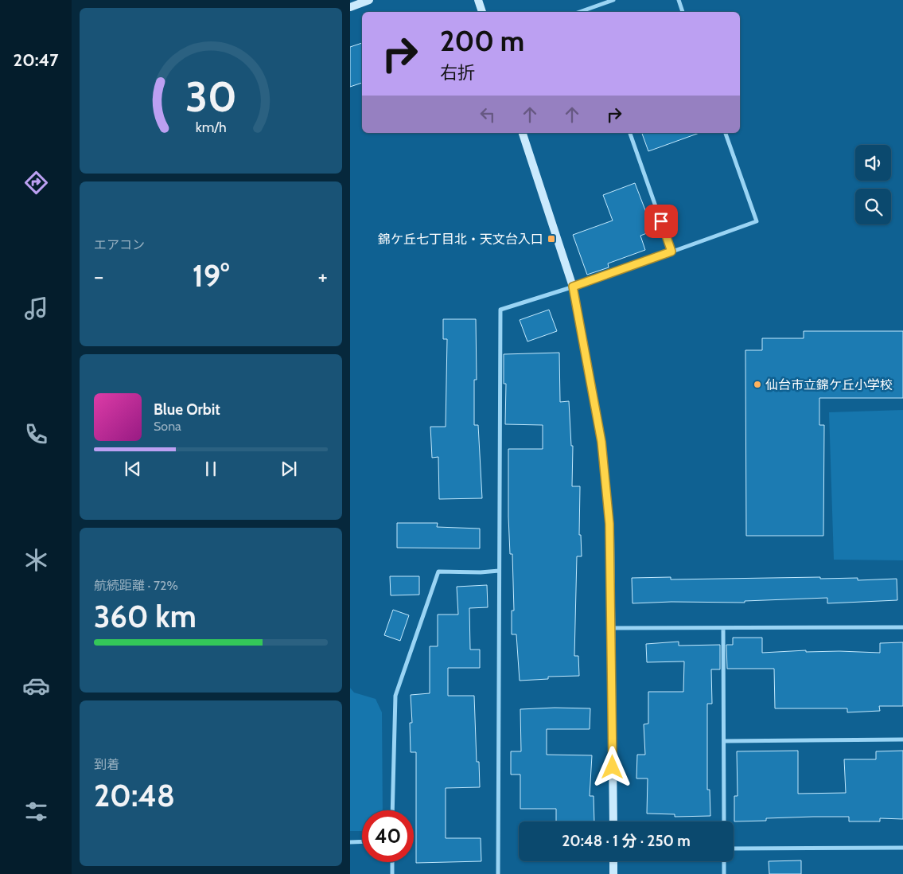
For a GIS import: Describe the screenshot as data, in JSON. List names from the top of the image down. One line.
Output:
{"places":{"transit":["錦ケ丘七丁目北・天文台入口"],"other":["仙台市立錦ケ丘小学校"]},"page":{"tabs":"20:47","turn":["200 m","右折"],"tile":["エアコン",["航続距離 · 72%","360 km"],["到着","20:48"]],"heat":["−","19°","+"],"song":["Blue Orbit","Sona"],"limit":"40","trip":"20:48 · 1 分 · 250 m","gauge":["30","km/h"]}}
